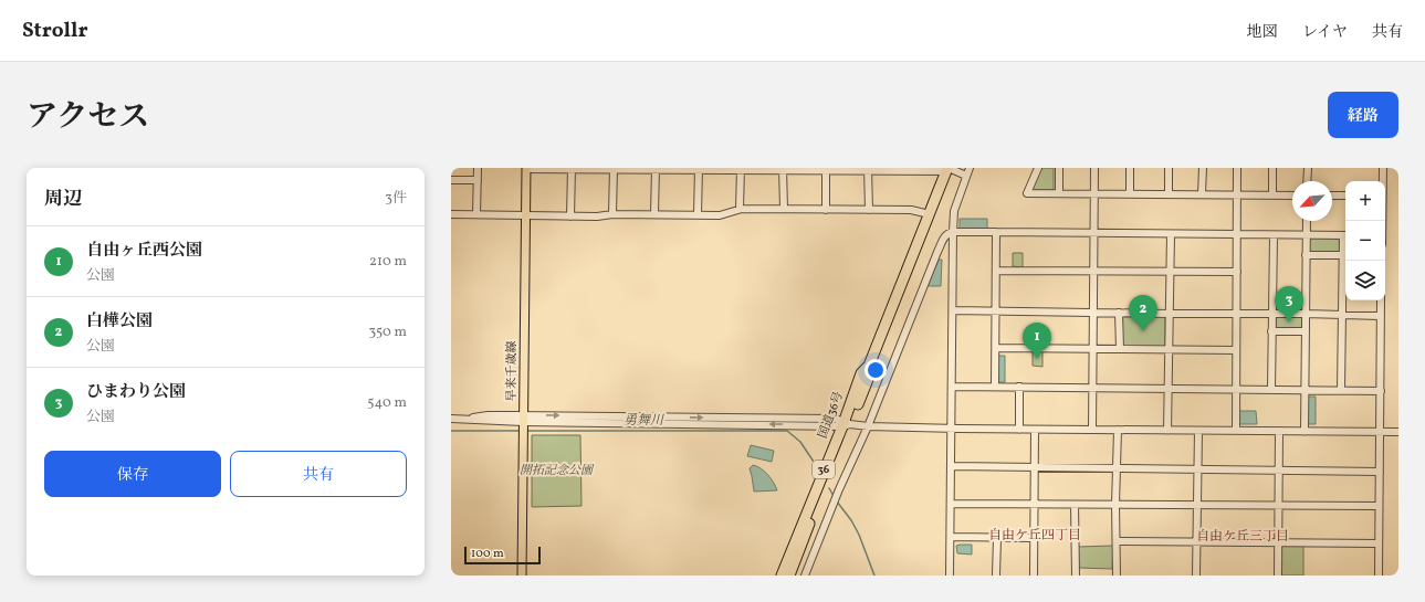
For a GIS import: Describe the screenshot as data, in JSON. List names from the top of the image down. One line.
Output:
{"streets":{"highway":["国道36号","36"],"main road":["早来千歳線"]},"districts":["自由ケ丘四丁目","自由ケ丘三丁目"],"water":["勇舞川"],"parks":["開拓記念公園"],"scale_bar":"100 m","north":"bottom left","page":{"header":"Strollr","nav":["地図","レイヤ","共有"],"title":"アクセス","buttons":["経路",["保存","共有"]],"heading":["周辺","3件"],"map_buttons":["+","−"],"list":[{"mark":"1","name":"自由ヶ丘西公園","note":"公園","value":"210 m"},{"mark":"2","name":"白樺公園","note":"公園","value":"350 m"},{"mark":"3","name":"ひまわり公園","note":"公園","value":"540 m"}],"pins":["3","2","1"],"scale":"100 m"}}
